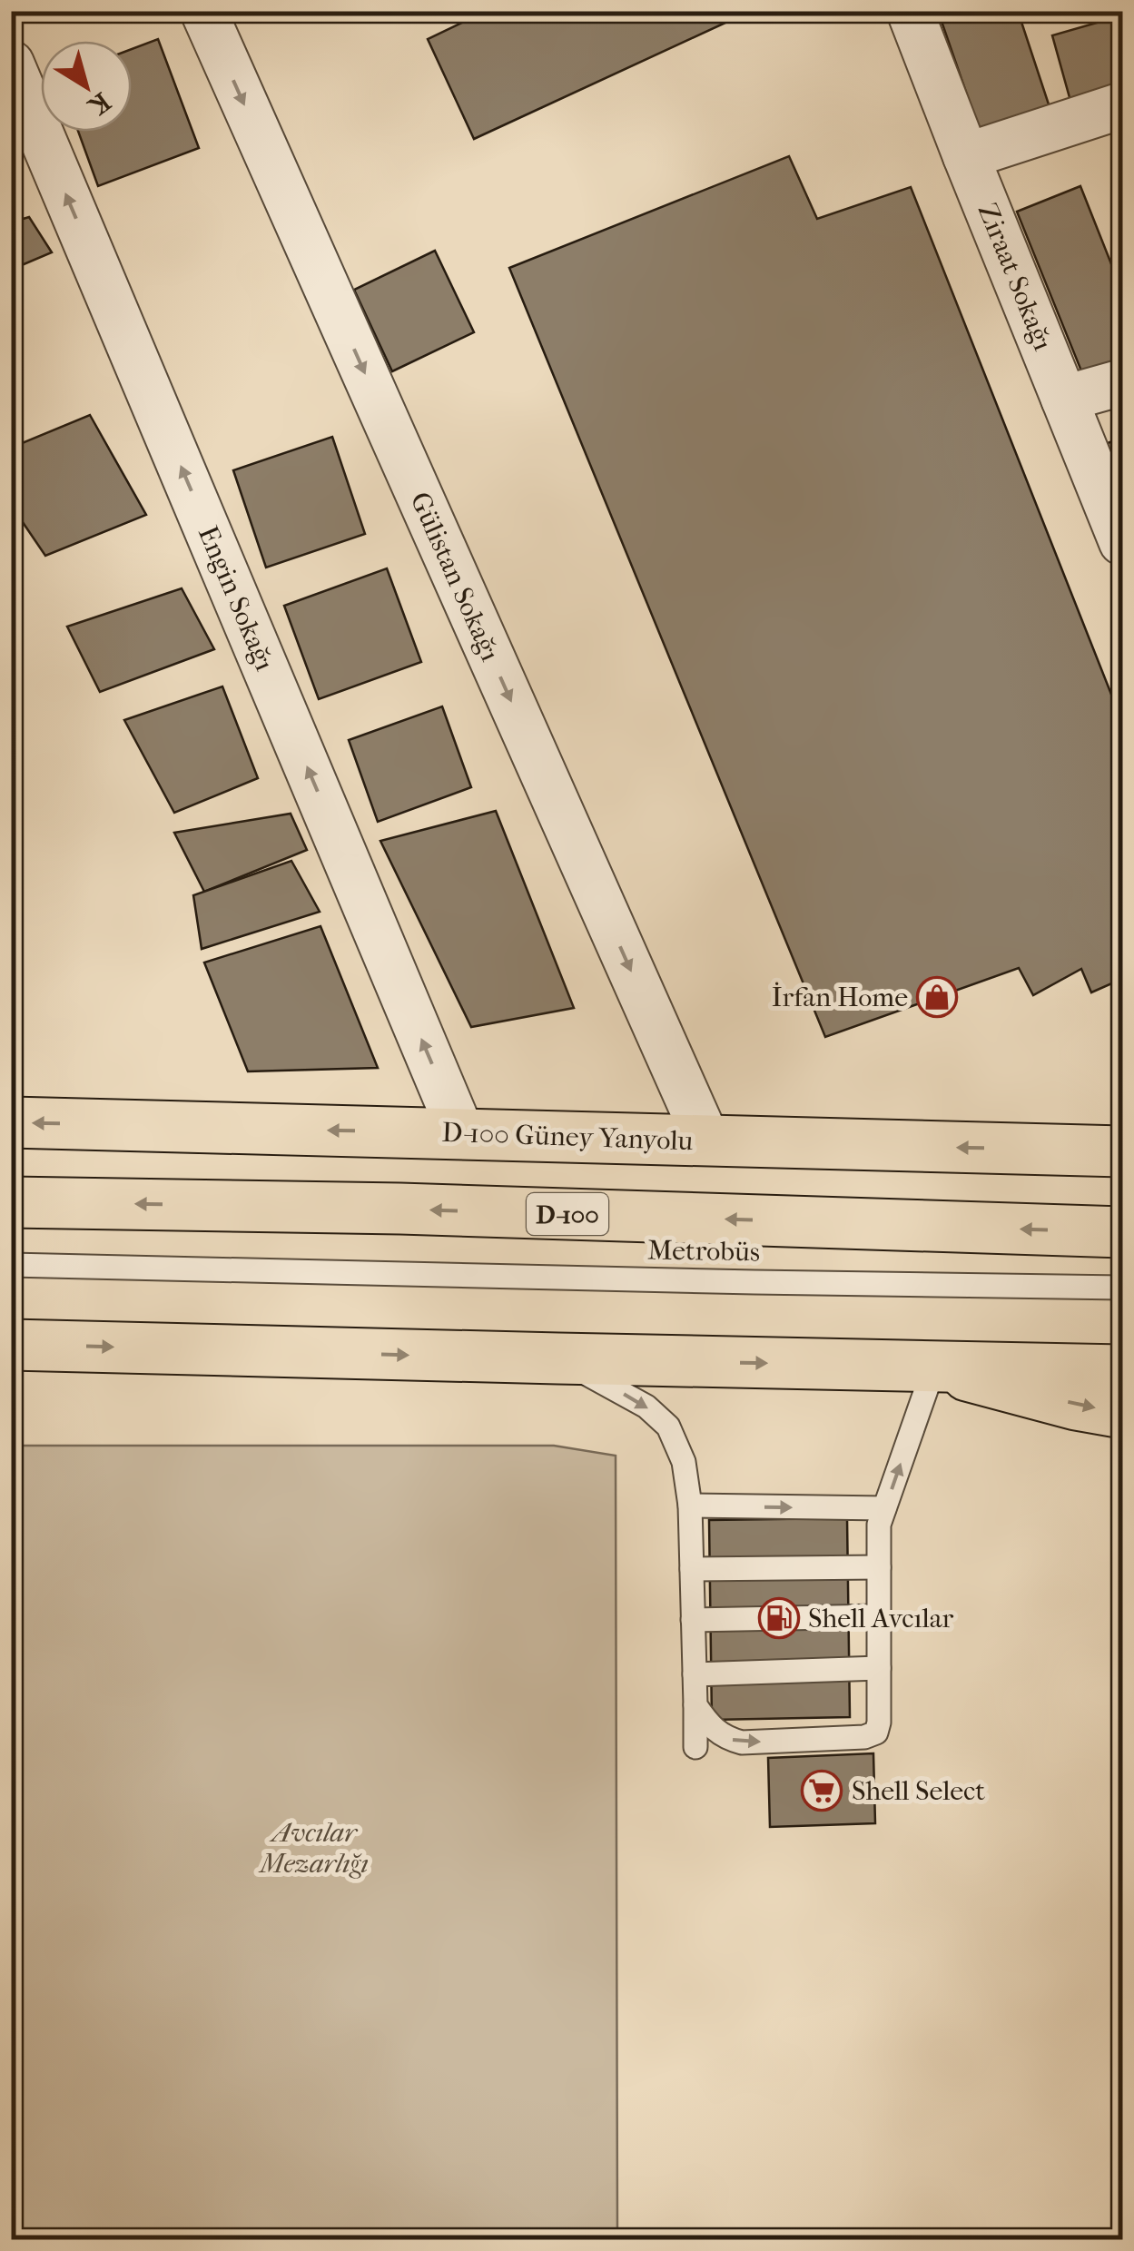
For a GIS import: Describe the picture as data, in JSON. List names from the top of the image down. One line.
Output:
{"streets":{"main road":["D-100 Güney Yanyolu","D-100"],"street":["Ziraat Sokağı","Gülistan Sokağı","Engin Sokağı"],"lane":["Metrobüs"]},"crossings":[["Gülistan Sokağı","D-100 Güney Yanyolu"],["Engin Sokağı","D-100 Güney Yanyolu"]],"one_way":["Gülistan Sokağı","Engin Sokağı"],"parks":["Avcılar Mezarlığı"],"places":{"shop":["İrfan Home"],"fuel station":["Shell Avcılar"],"supermarket":["Shell Select"]},"north":"bottom right"}
